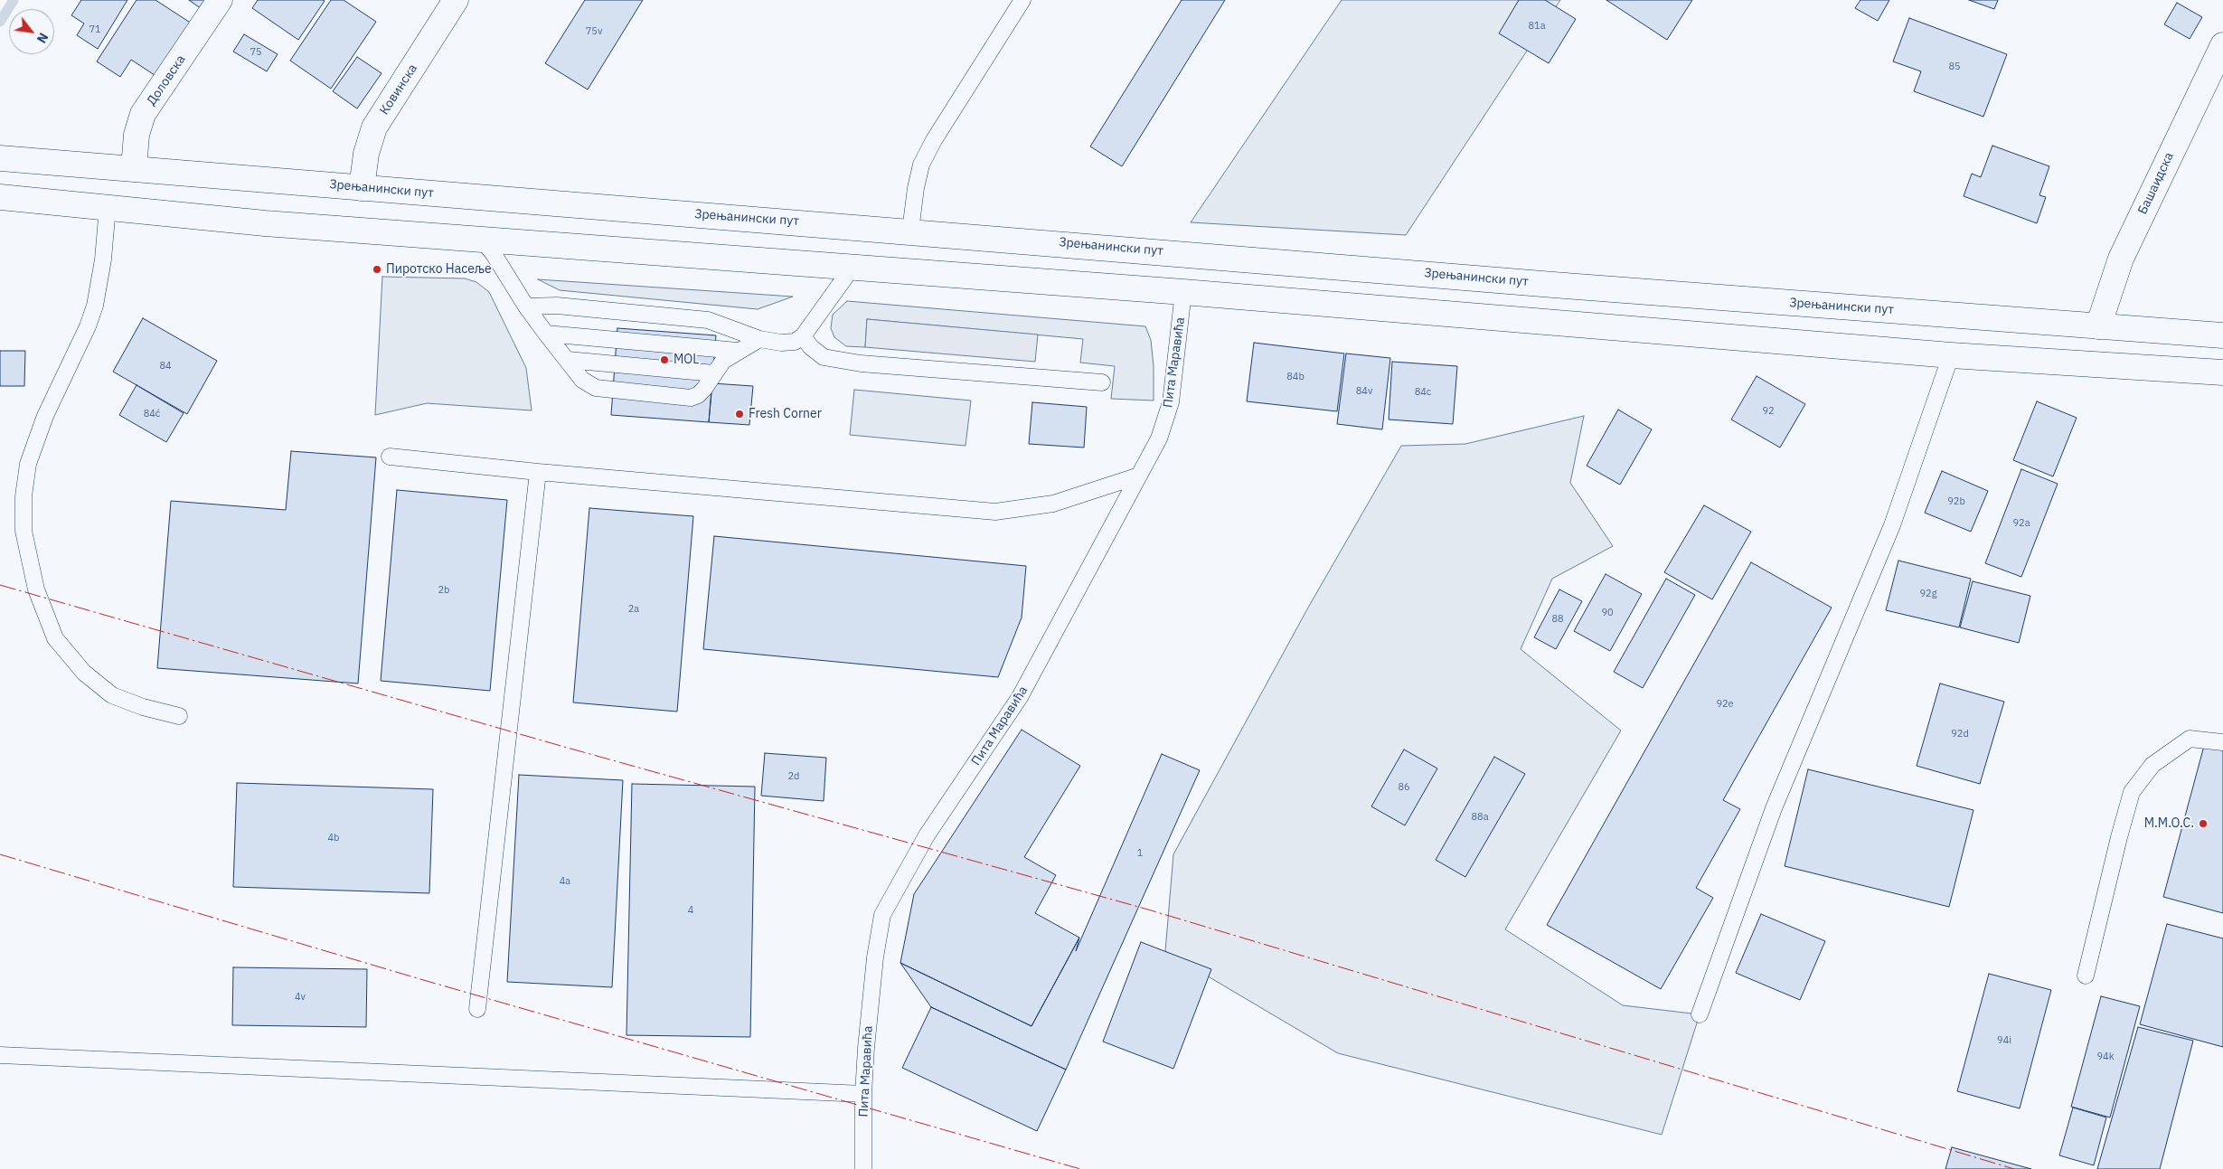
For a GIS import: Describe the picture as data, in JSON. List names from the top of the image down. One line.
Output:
{"streets":{"main road":["Доловска","Ковинска","Башаидска","Зрењанински пут"],"lane":["Пита Маравића"]},"crossings":[["Доловска","Зрењанински пут"],["Ковинска","Зрењанински пут"],["Башаидска","Зрењанински пут"]],"places":["Пиротско Насеље","MOL","Fresh Corner","M.M.O.C."],"house_numbers":["81a","71","75v","75","85","84","84b","84v","84c","92","84ć","92b","92a","2b","92g","2a","90","88","92e","92d","2d","86","88a","4b","1","4a","4","4v","94i","94k"],"north":"bottom right"}
